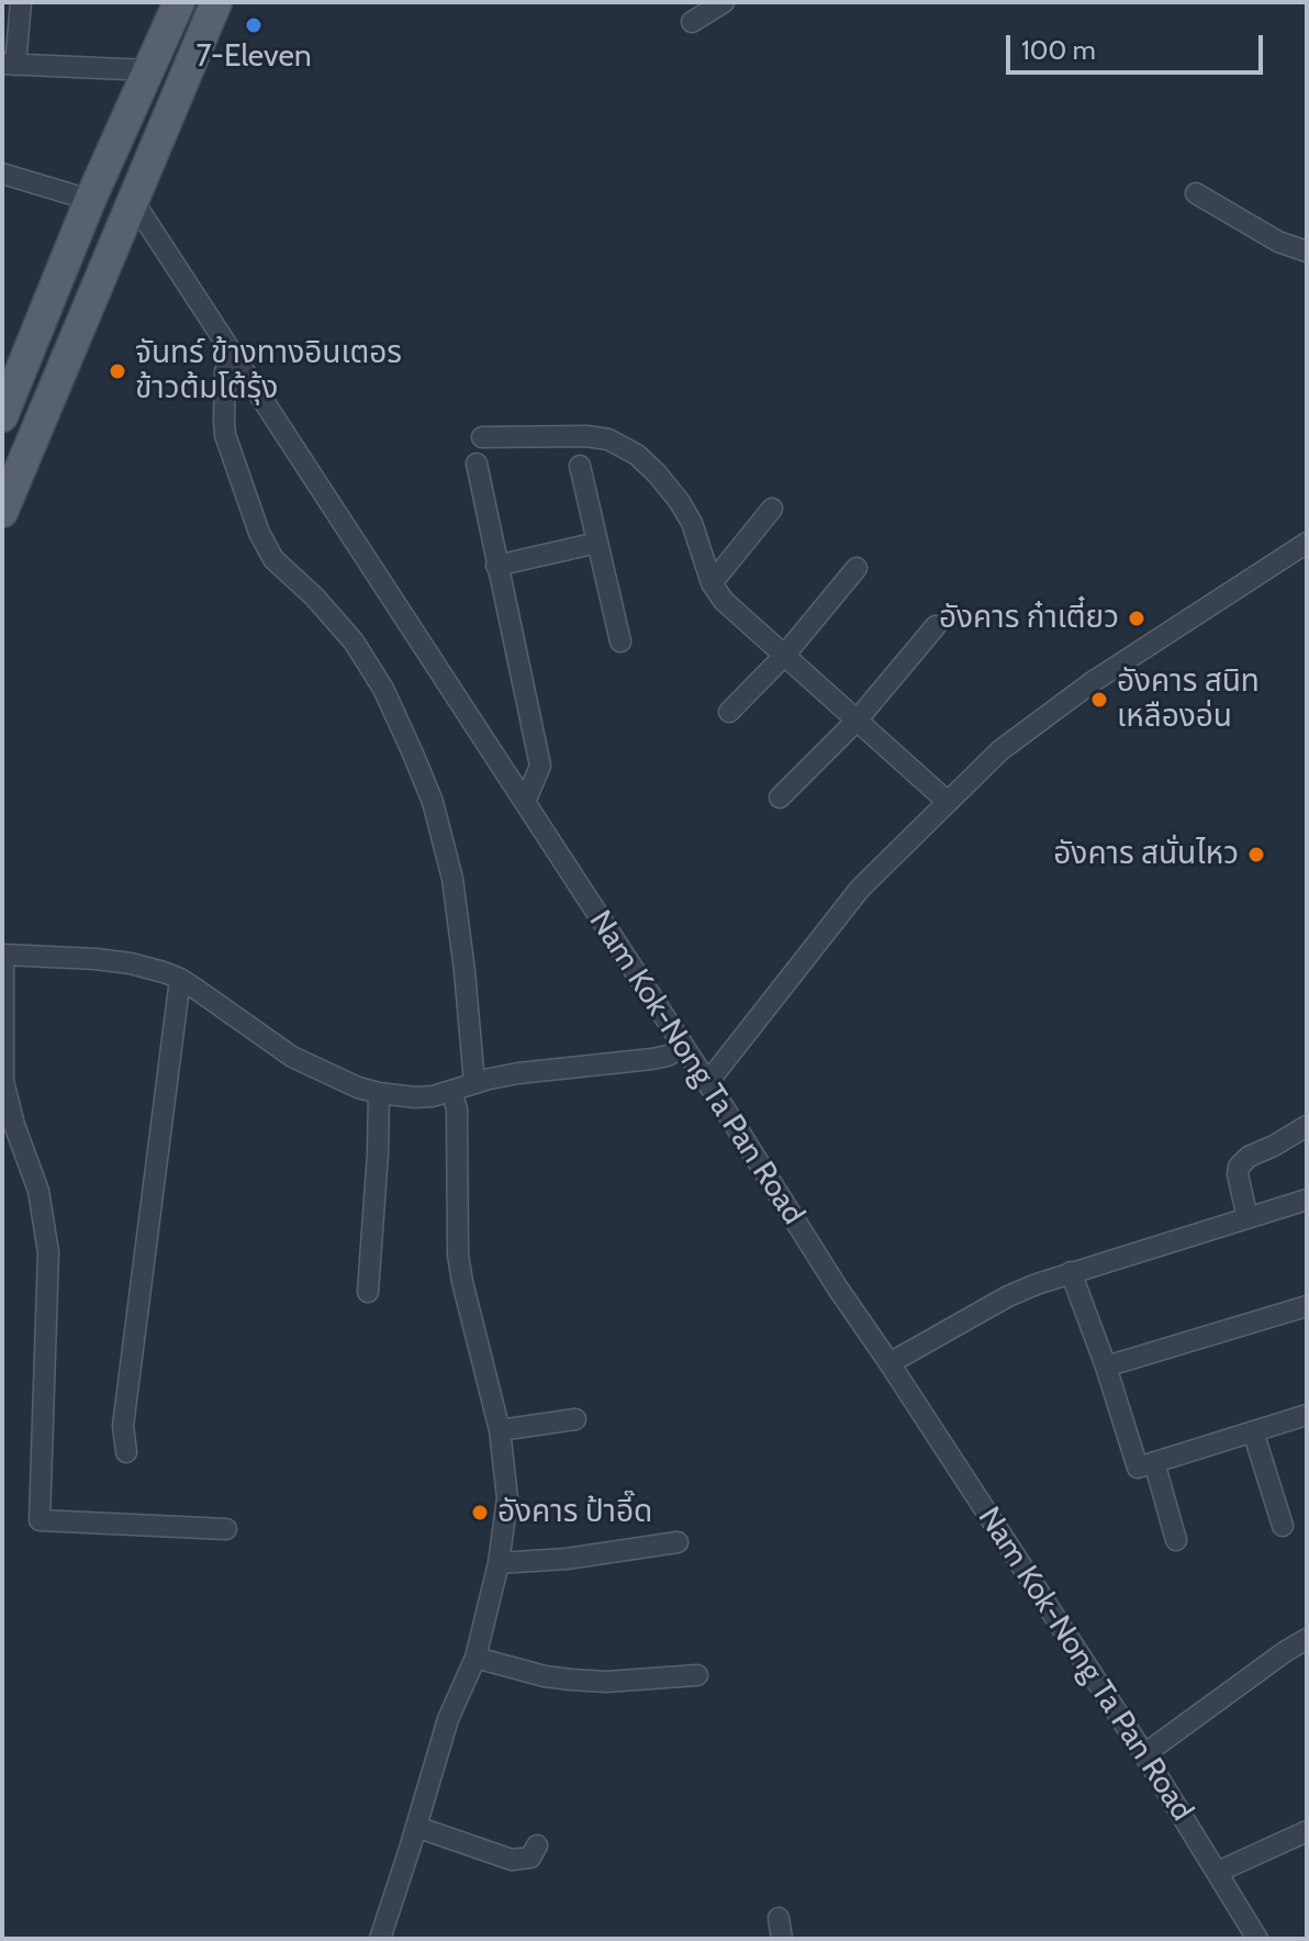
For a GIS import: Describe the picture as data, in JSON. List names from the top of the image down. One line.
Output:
{"streets":{"street":["Nam Kok-Nong Ta Pan Road"]},"places":["7-Eleven","จันทร์ ข้างทางอินเตอร ข้าวต้มโต้รุ้ง","อังคาร ก๋าเตี๋ยว","อังคาร สนิท เหลืองอ่น","อังคาร สนั่นไหว","อังคาร ป้าอี๊ด"],"scale_bar":"100 m"}
